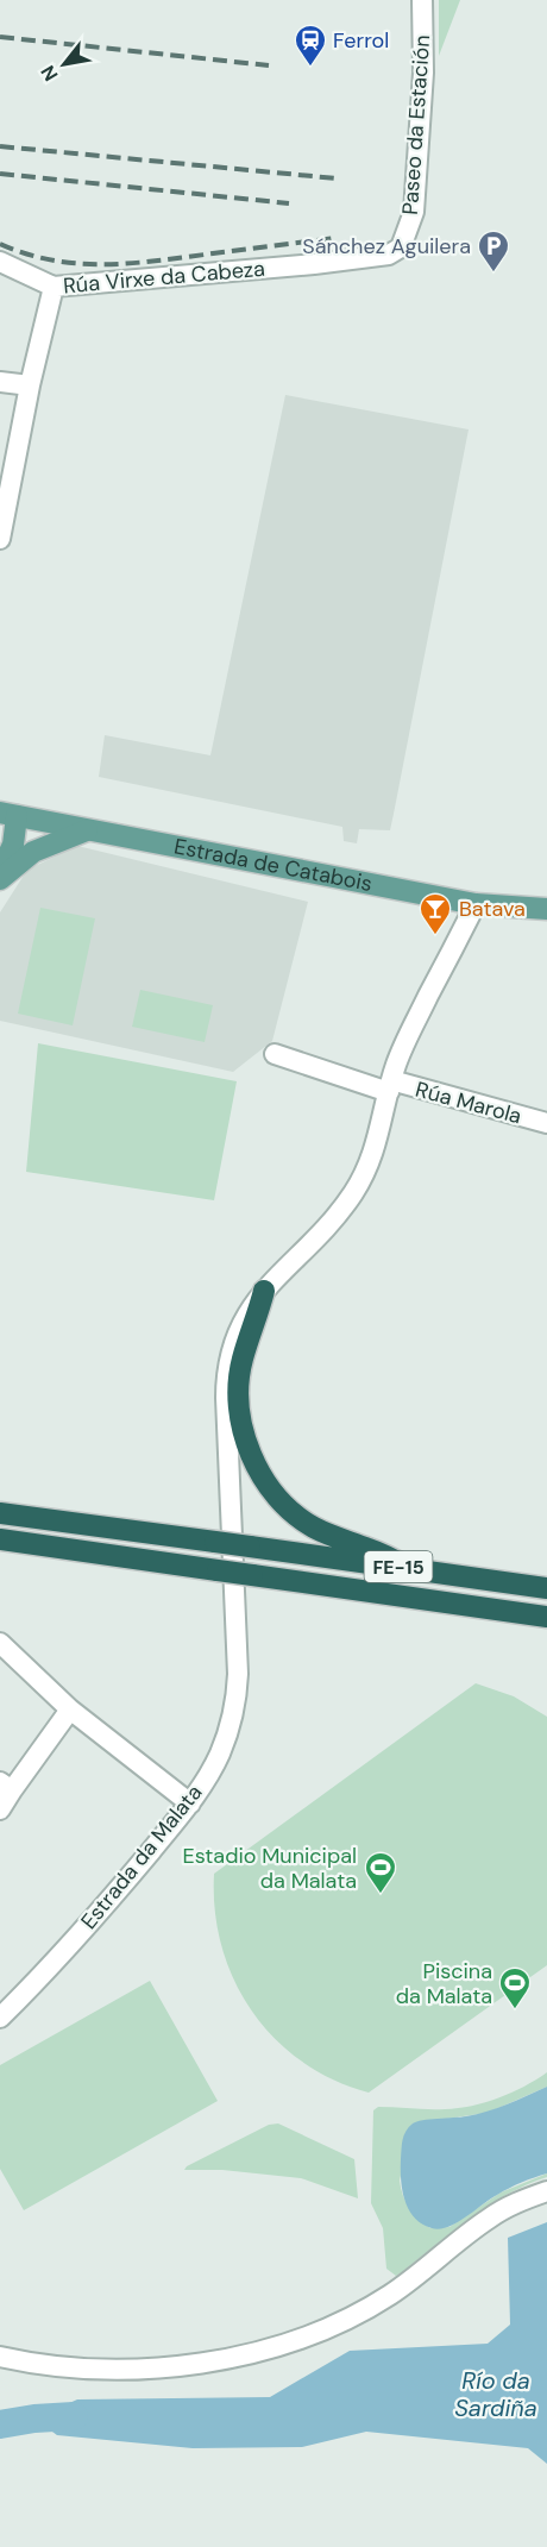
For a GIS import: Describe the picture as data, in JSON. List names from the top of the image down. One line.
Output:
{"streets":{"highway":["FE-15"],"main road":["Estrada de Catabois"],"street":["Paseo da Estación","Rúa Virxe da Cabeza","Rúa Marola","Estrada da Malata"]},"crossings":[["Paseo da Estación","Rúa Virxe da Cabeza"],["Estrada de Catabois","Estrada da Malata"],["Rúa Marola","Estrada da Malata"]],"water":["Río da Sardiña"],"places":{"station":["Ferrol"],"parking":["Sánchez Aguilera"],"bar":["Batava"],"sports":["Estadio Municipal da Malata","Piscina da Malata"]},"north":"bottom left"}
